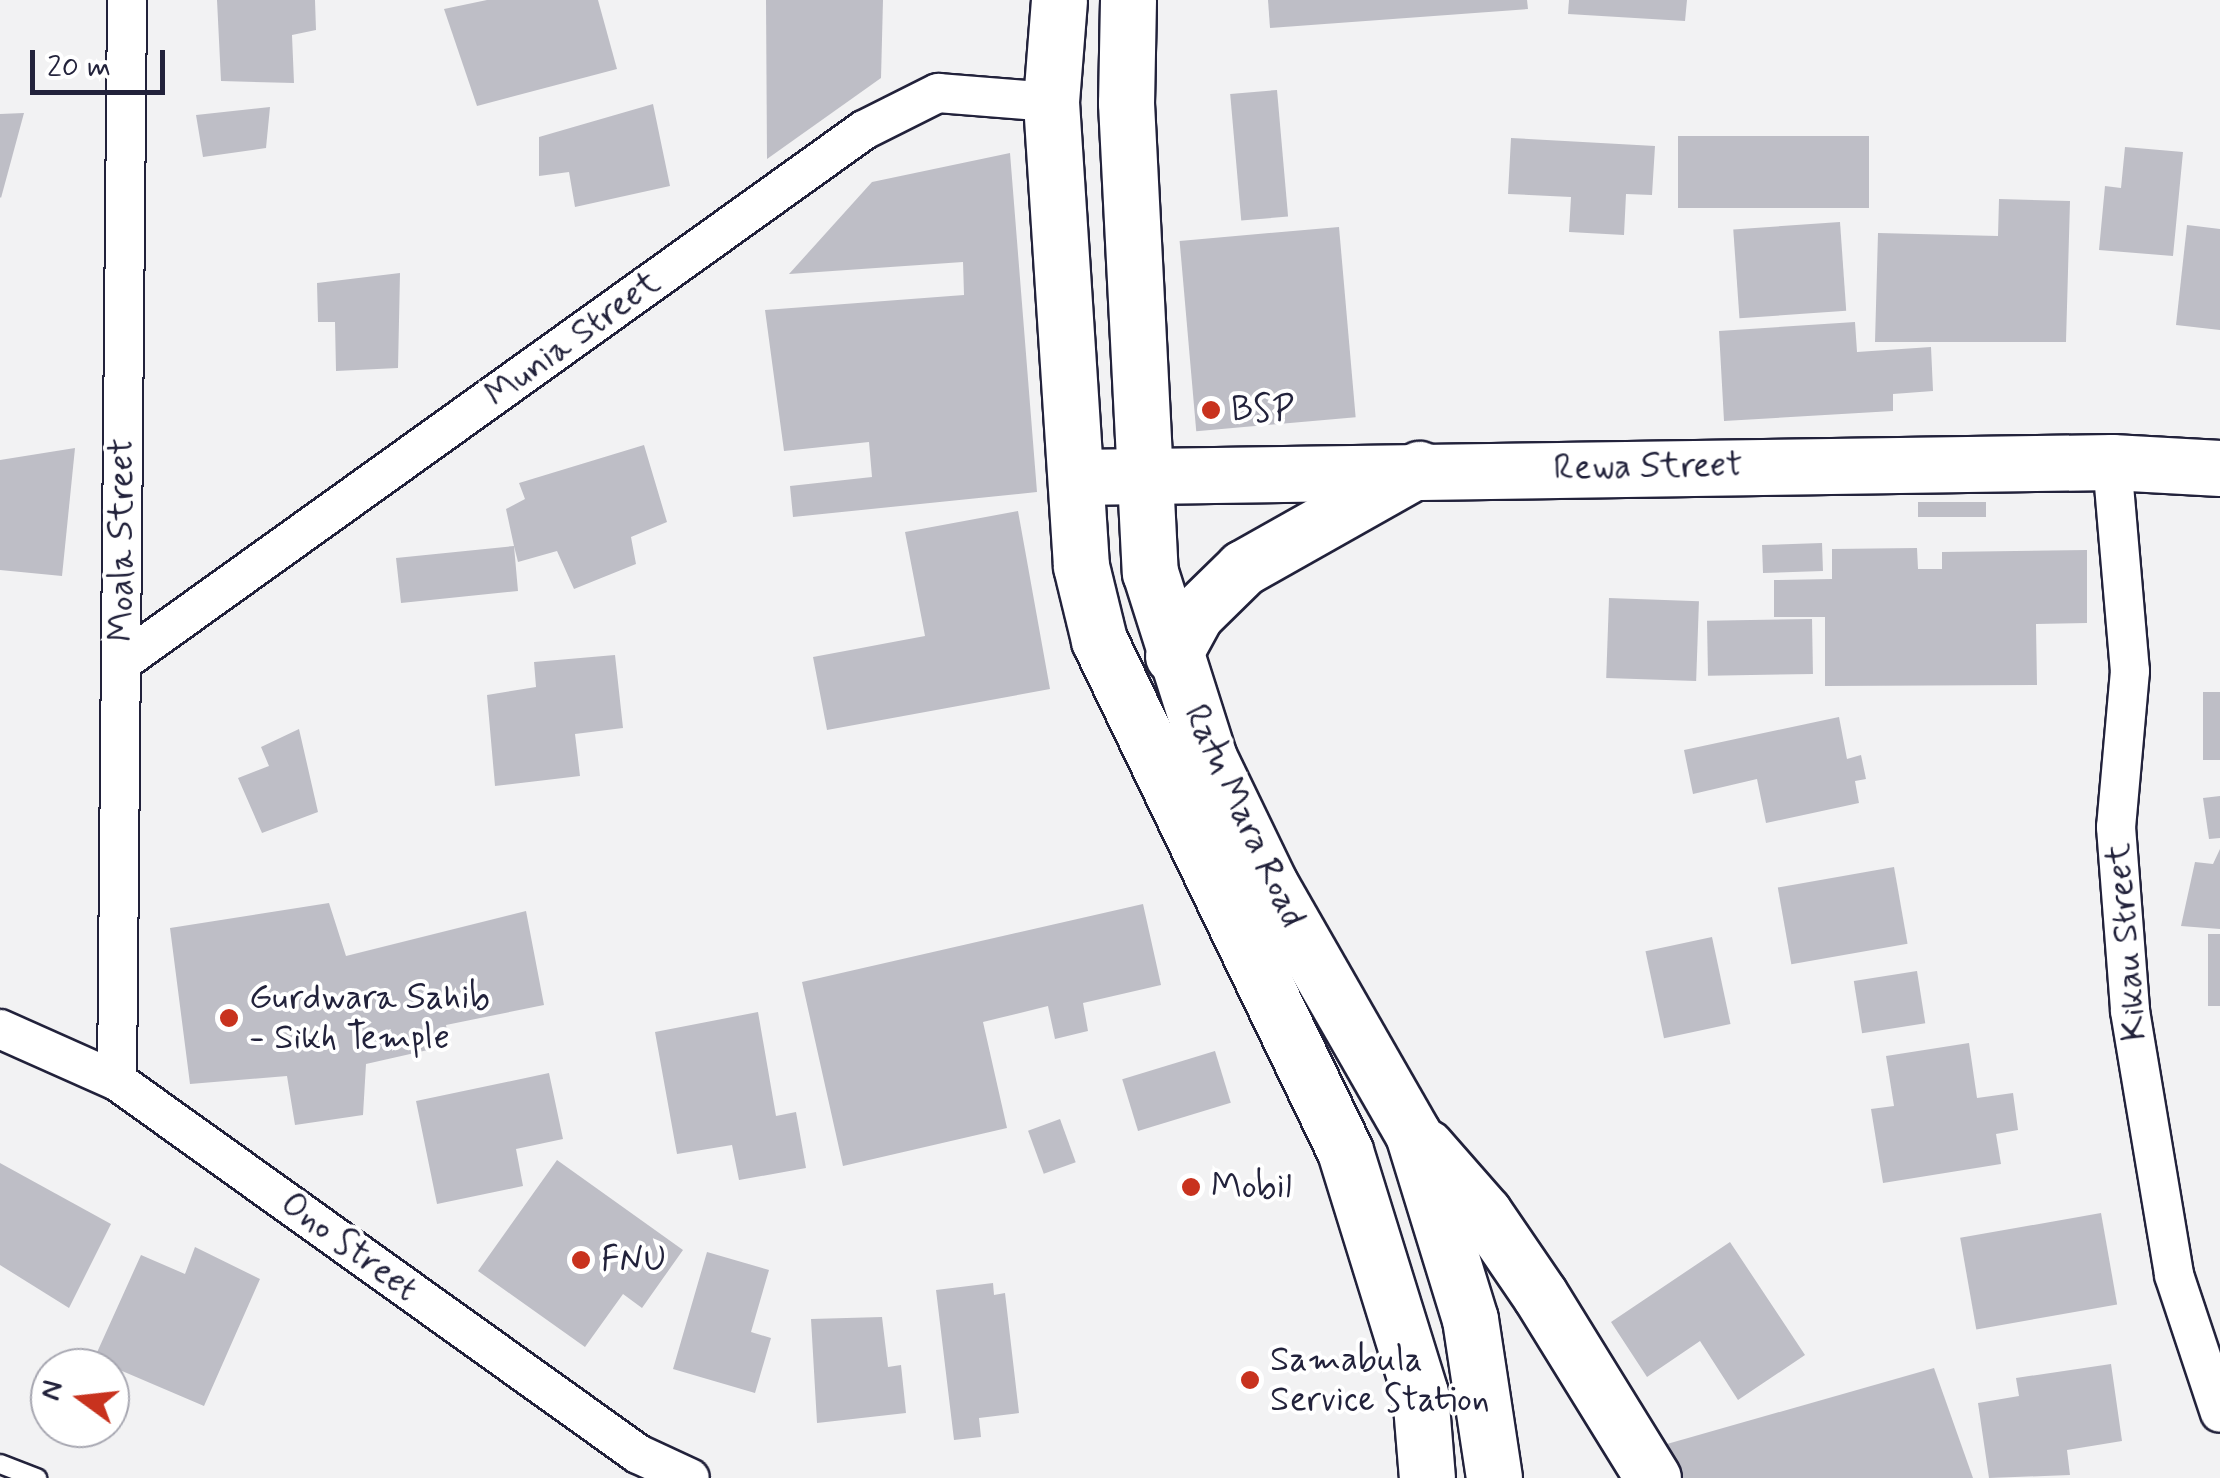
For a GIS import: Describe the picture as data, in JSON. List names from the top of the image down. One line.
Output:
{"streets":{"main road":["Rewa Street","Ratu Mara Road"],"street":["Munia Street","Moala Street","Kikau Street","Ono Street"]},"crossings":[["Munia Street","Moala Street"],["Munia Street","Ratu Mara Road"],["Rewa Street","Ratu Mara Road"],["Rewa Street","Kikau Street"],["Moala Street","Ono Street"]],"places":["BSP","Gurdwara Sahib - Sikh Temple","Mobil","FNU","Samabula Service Station"],"scale_bar":"20 m","north":"left"}
